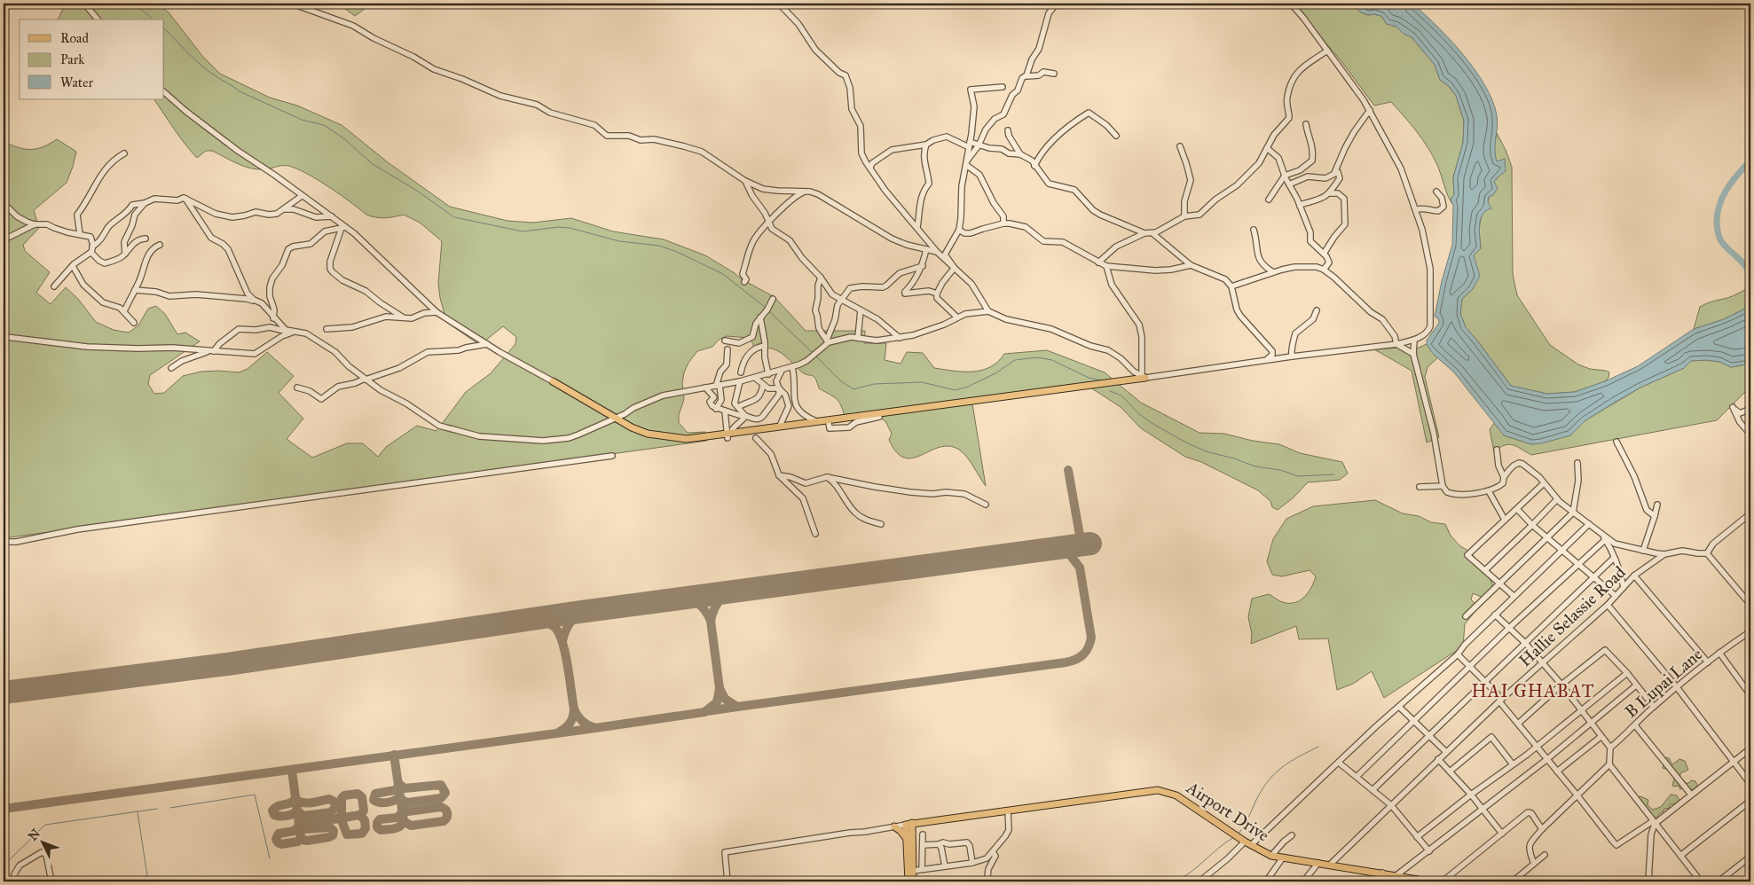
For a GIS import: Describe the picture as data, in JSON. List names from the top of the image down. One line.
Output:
{"streets":{"main road":["Airport Drive"],"street":["Hallie Selassie Road","B Lupai Lane"]},"crossings":[["Hallie Selassie Road","Airport Drive"]],"districts":["HAI GHABAT"],"legend":["Road","Park","Water"],"north":"top left"}
